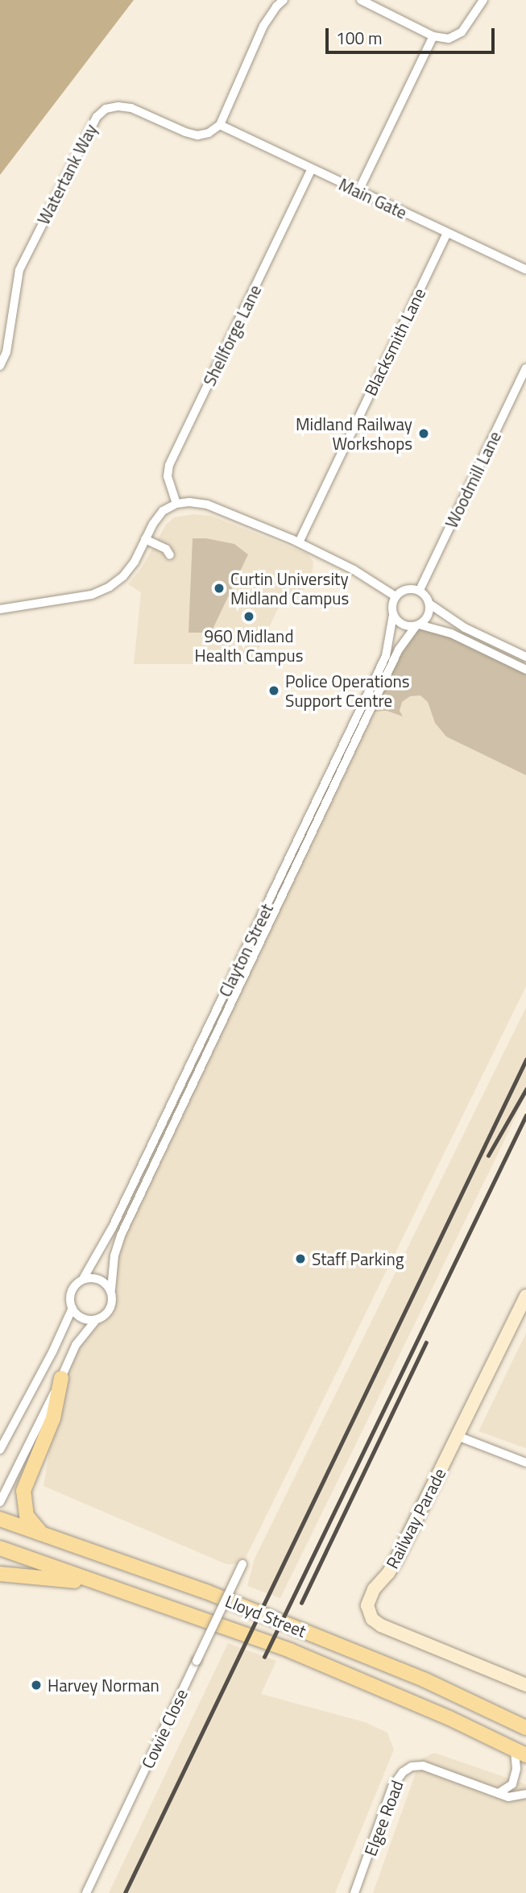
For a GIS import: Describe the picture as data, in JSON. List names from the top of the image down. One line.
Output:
{"streets":{"main road":["Lloyd Street"],"street":["Watertank Way","Main Gate","Shellforge Lane","Blacksmith Lane","Woodmill Lane","Clayton Street","Railway Parade","Cowie Close","Elgee Road"]},"crossings":[["Watertank Way","Main Gate"],["Main Gate","Shellforge Lane"],["Main Gate","Blacksmith Lane"],["Woodmill Lane","Clayton Street"]],"places":["Midland Railway Workshops","Curtin University Midland Campus","960 Midland Health Campus","Police Operations Support Centre","Staff Parking","Harvey Norman"],"scale_bar":"100 m"}
